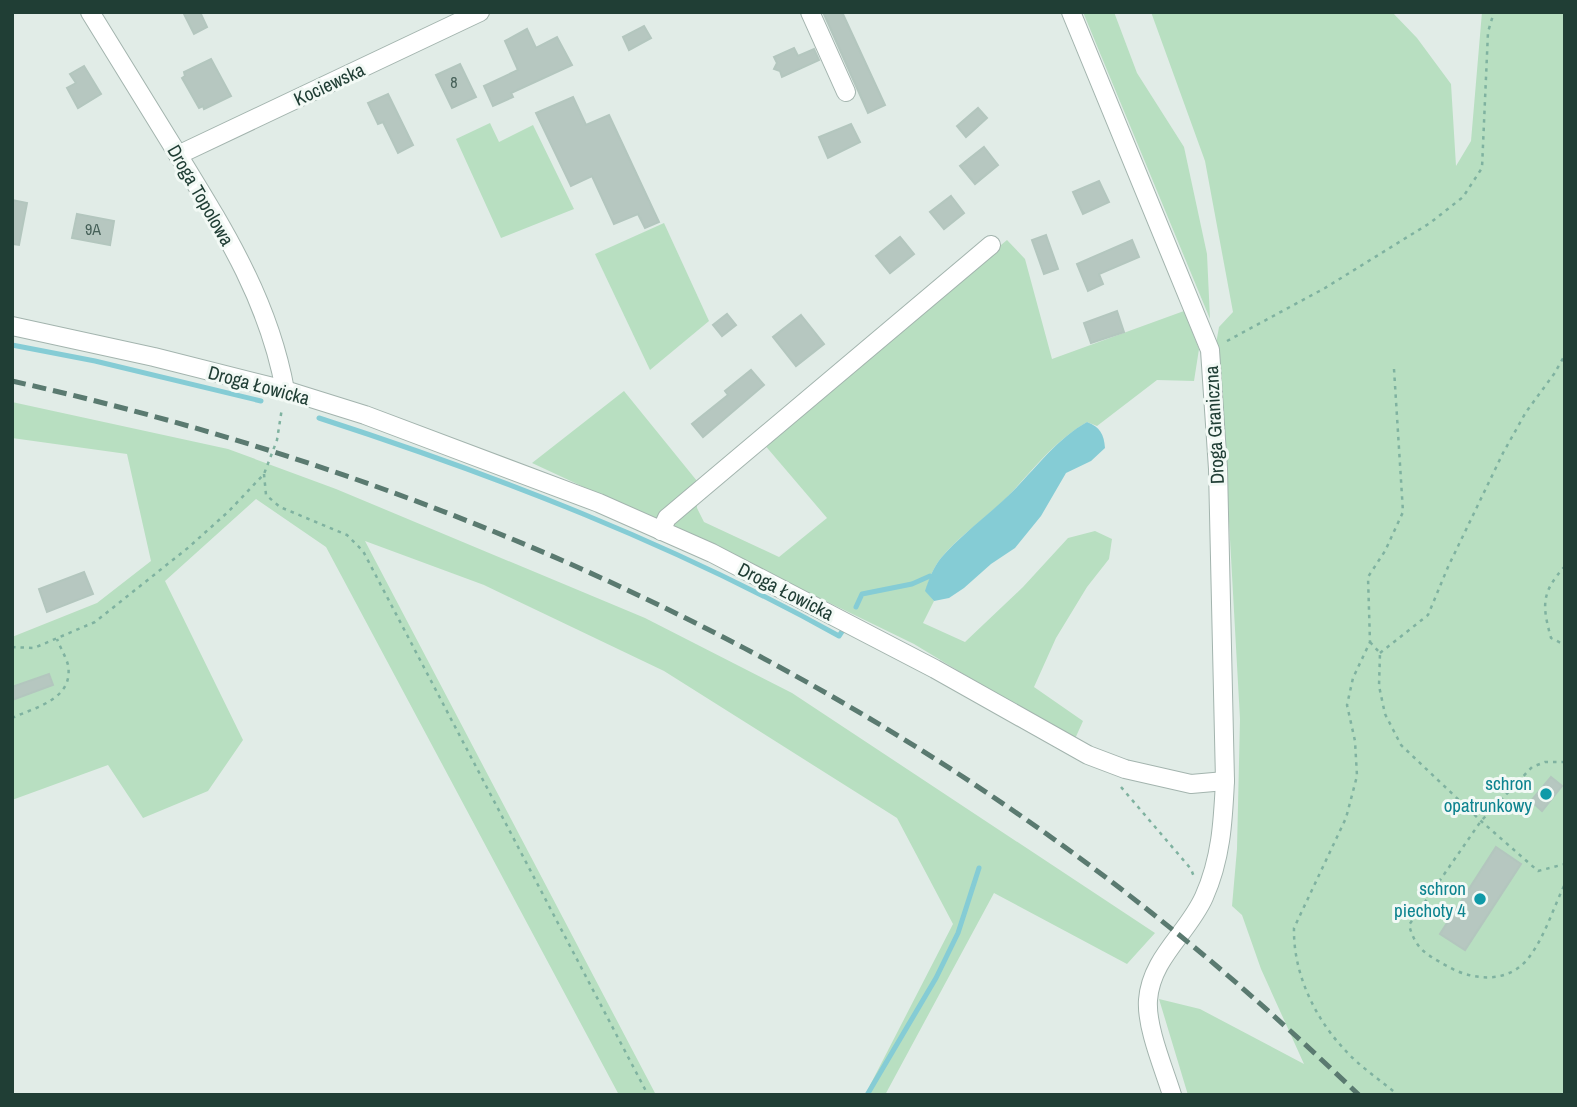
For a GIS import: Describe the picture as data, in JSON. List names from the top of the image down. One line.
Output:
{"streets":{"street":["Kociewska","Droga Topolowa","Droga Łowicka","Droga Graniczna"]},"crossings":[["Kociewska","Droga Topolowa"],["Droga Topolowa","Droga Łowicka"],["Droga Łowicka","Droga Graniczna"]],"places":["schron opatrunkowy","schron piechoty 4"],"house_numbers":["8","9A"]}
